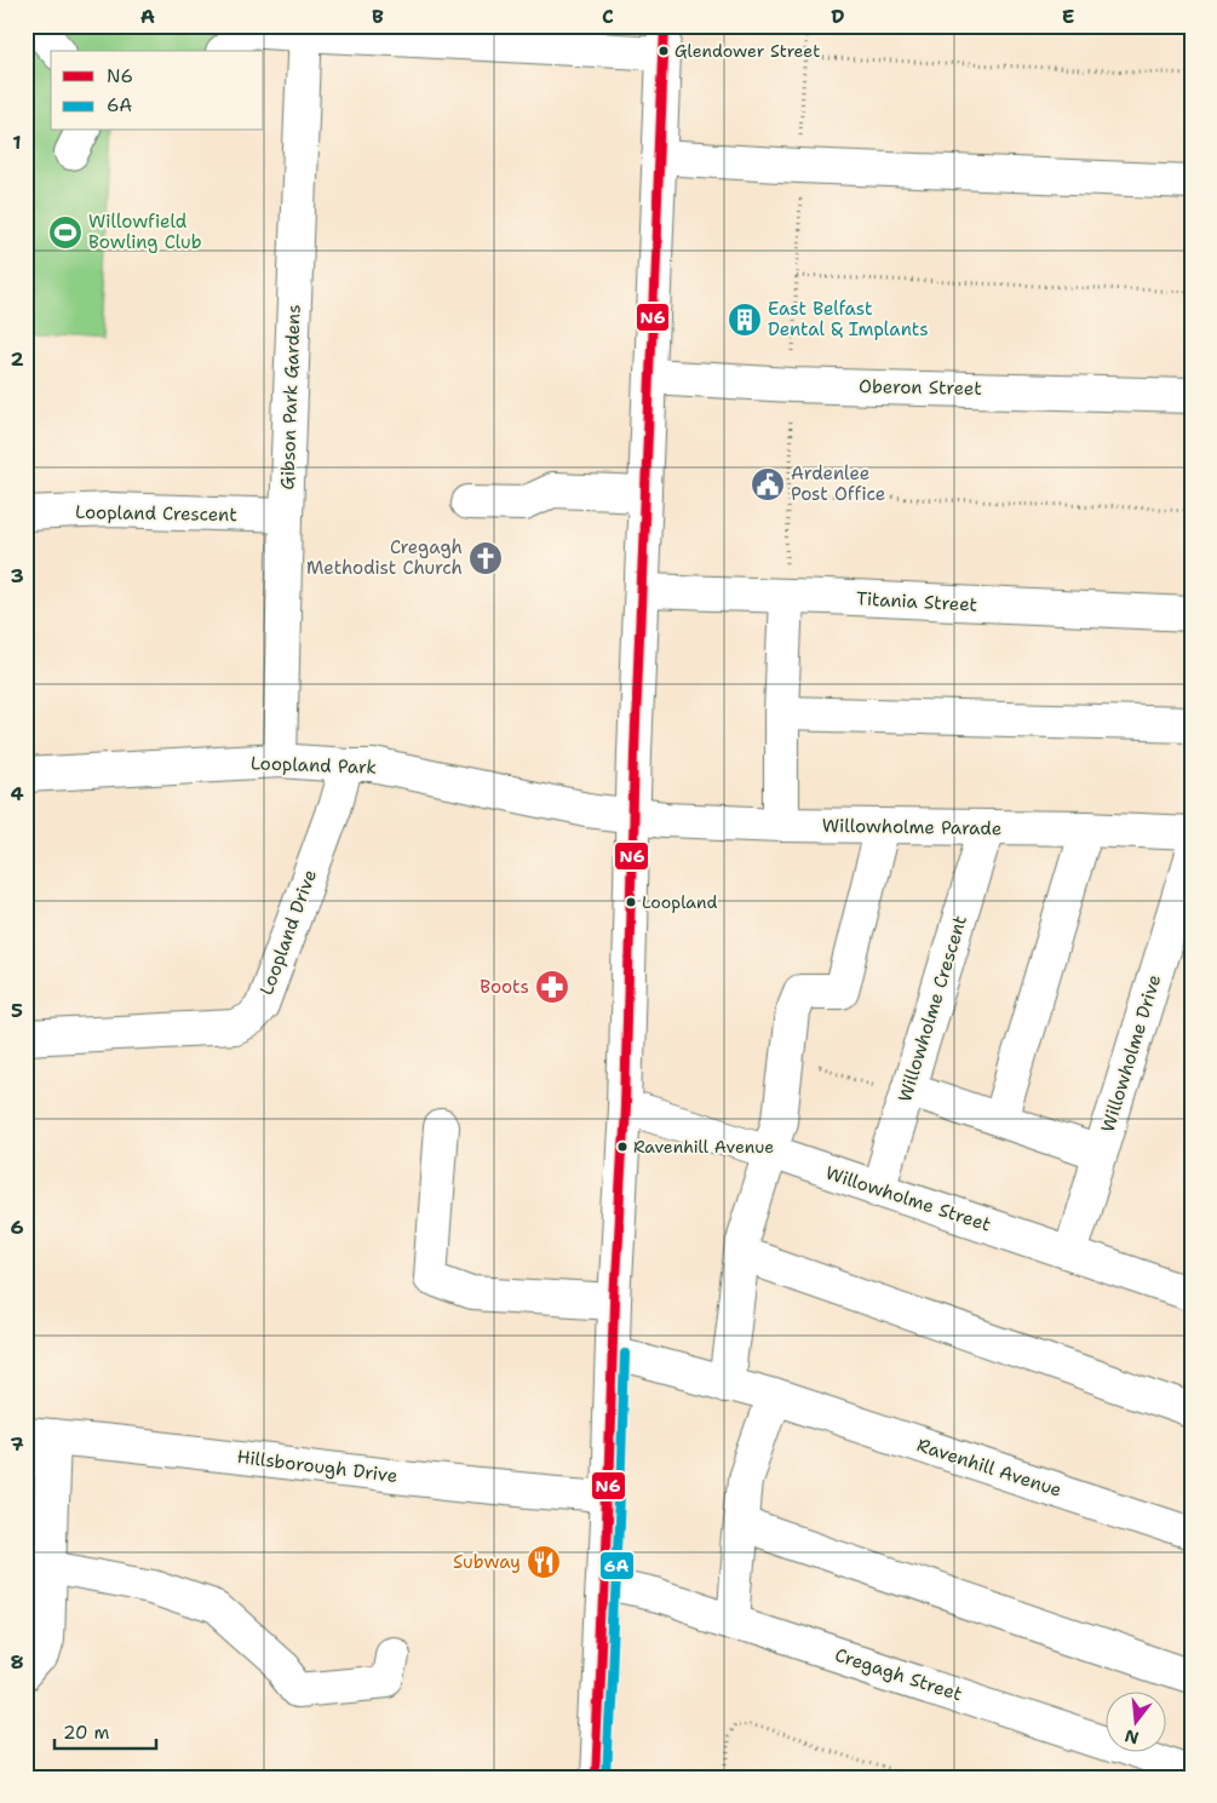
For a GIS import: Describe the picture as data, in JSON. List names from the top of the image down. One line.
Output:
{"streets":{"street":["Oberon Street","Gibson Park Gardens","Loopland Crescent","Titania Street","Loopland Park","Willowholme Parade","Loopland Drive","Willowholme Crescent","Willowholme Drive","Willowholme Street","Hillsborough Drive","Ravenhill Avenue","Cregagh Street"]},"crossings":[["Gibson Park Gardens","Loopland Crescent"],["Gibson Park Gardens","Loopland Park"],["Loopland Park","Willowholme Parade"],["Loopland Park","Loopland Drive"],["Willowholme Parade","Willowholme Crescent"],["Willowholme Crescent","Willowholme Street"],["Willowholme Drive","Willowholme Street"]],"places":{"other":["Glendower Street","Loopland","Ravenhill Avenue"],"sports":["Willowfield Bowling Club"],"building":["East Belfast Dental & Implants"],"public building":["Ardenlee Post Office"],"church":["Cregagh Methodist Church"],"pharmacy":["Boots"],"restaurant":["Subway"]},"lines":["transit line N6","transit line 6A"],"legend":["N6","6A"],"scale_bar":"20 m","north":"bottom","grid":{"columns":["A","B","C","D","E"],"rows":["1","2","3","4","5","6","7","8"]}}
